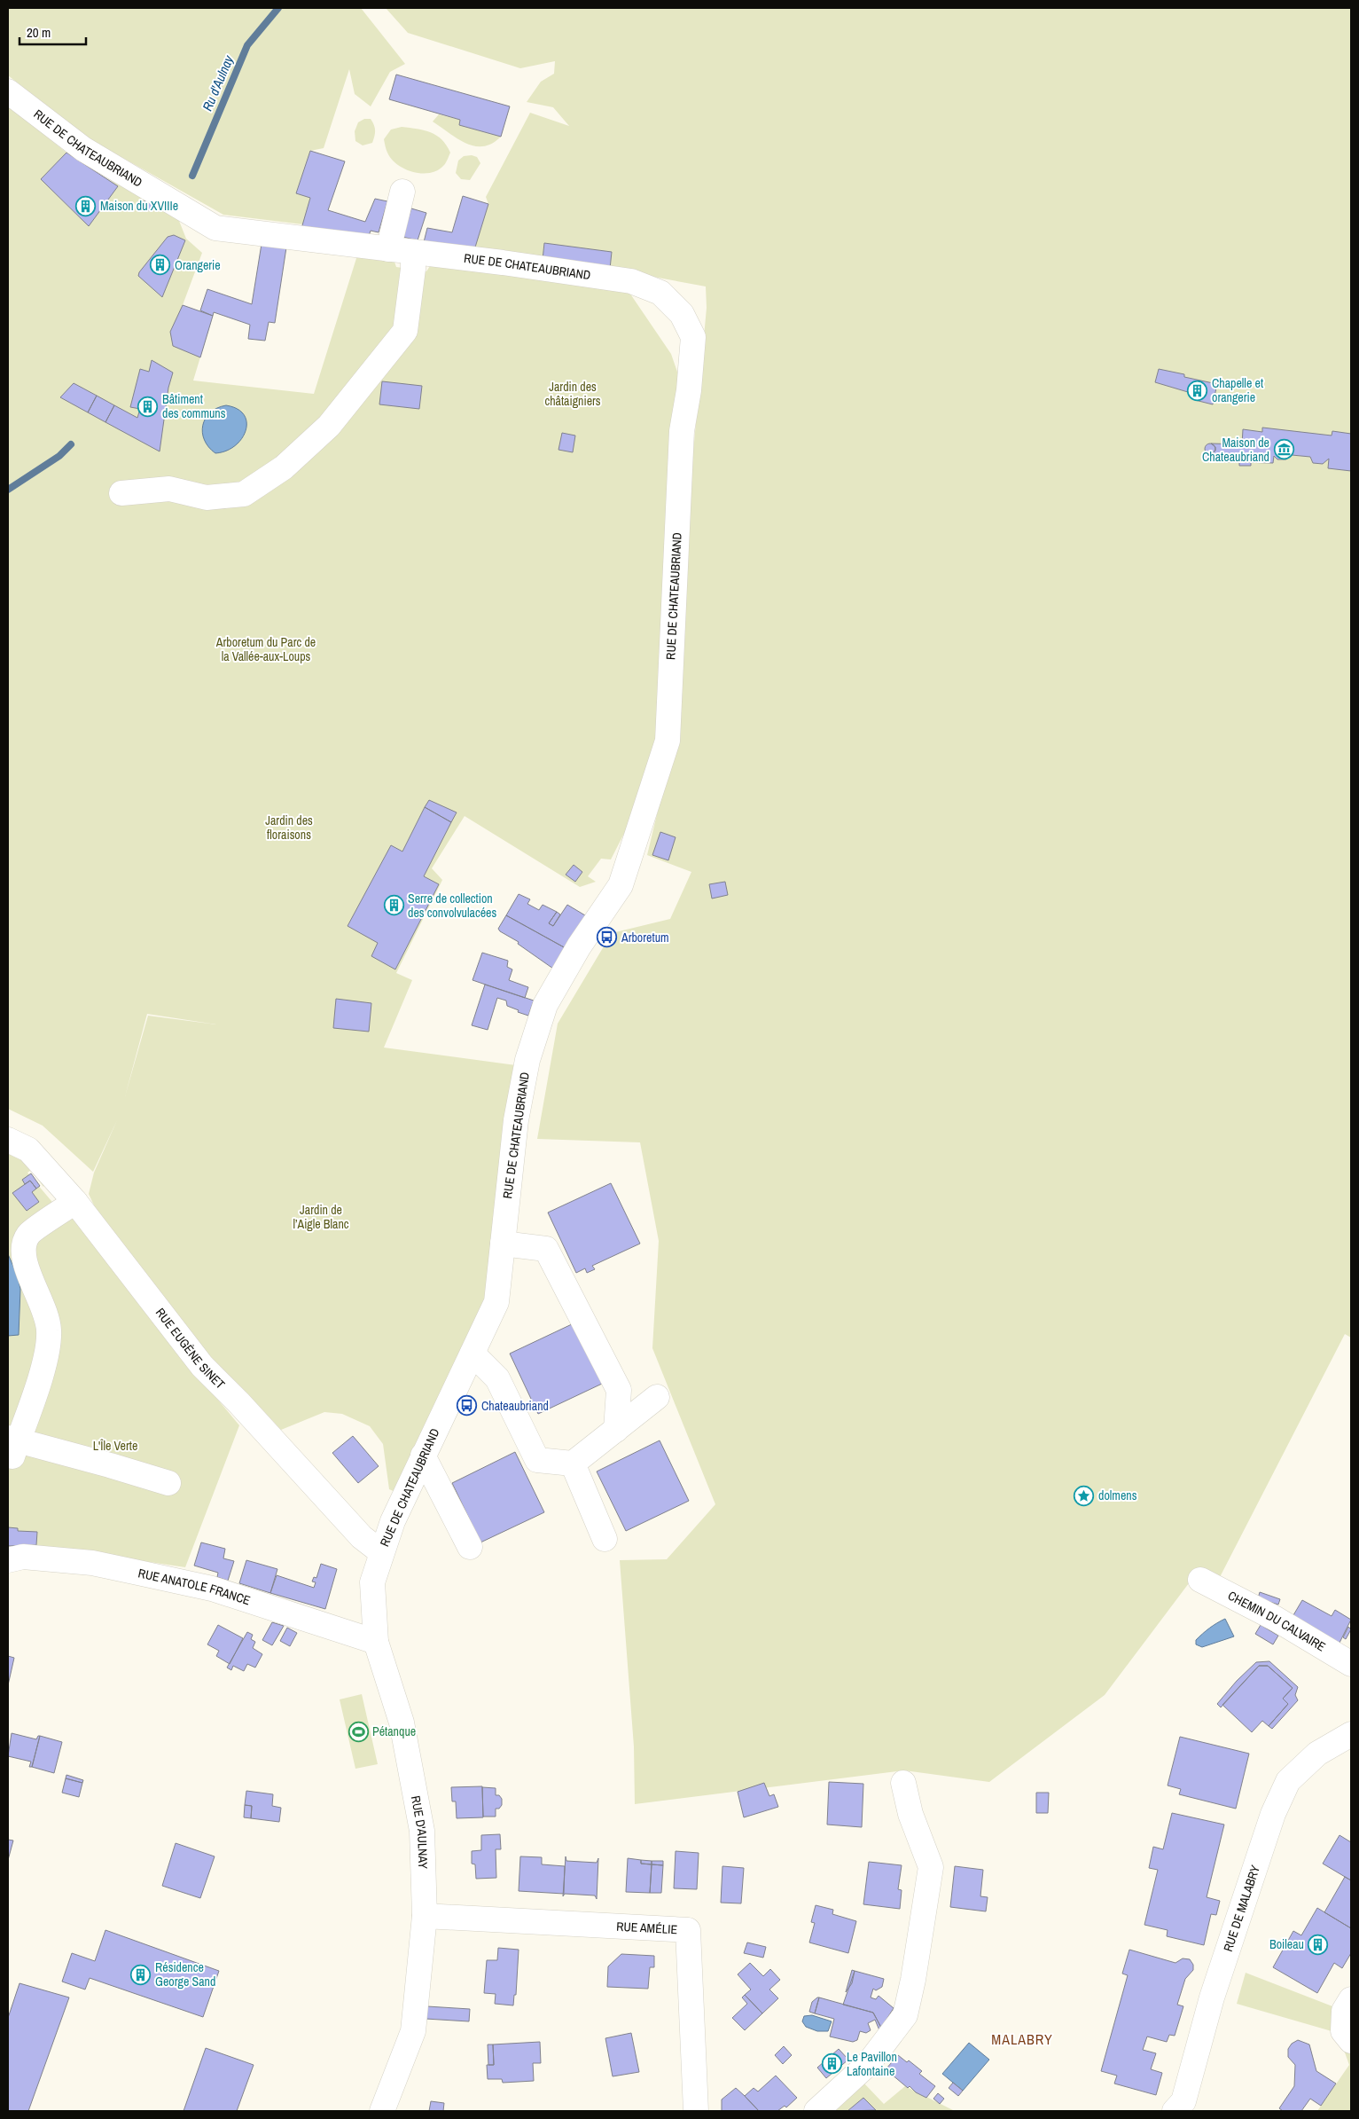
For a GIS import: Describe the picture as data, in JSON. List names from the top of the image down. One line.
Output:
{"streets":{"street":["RUE DE CHATEAUBRIAND","RUE EUGÈNE SINET","RUE ANATOLE FRANCE","CHEMIN DU CALVAIRE","RUE D'AULNAY","RUE DE MALABRY","RUE AMÉLIE"]},"crossings":[["RUE DE CHATEAUBRIAND","RUE EUGÈNE SINET"],["RUE DE CHATEAUBRIAND","RUE D'AULNAY"],["RUE EUGÈNE SINET","RUE D'AULNAY"],["RUE ANATOLE FRANCE","RUE D'AULNAY"],["RUE D'AULNAY","RUE AMÉLIE"]],"districts":["MALABRY"],"water":["Ru d'Aulnay"],"parks":["Jardin des châtaigniers","Arboretum du Parc de la Vallée-aux-Loups","Jardin des floraisons","Jardin de l’Aigle Blanc","L'Île Verte"],"places":{"building":["Maison du XVIIIe","Orangerie","Chapelle et orangerie","Bâtiment des communs","Serre de collection des convolvulacées","Boileau","Résidence George Sand","Le Pavillon Lafontaine"],"museum":["Maison de Chateaubriand"],"bus stop":["Arboretum","Chateaubriand"],"place":["dolmens"],"sports":["Pétanque"]},"scale_bar":"20 m"}
